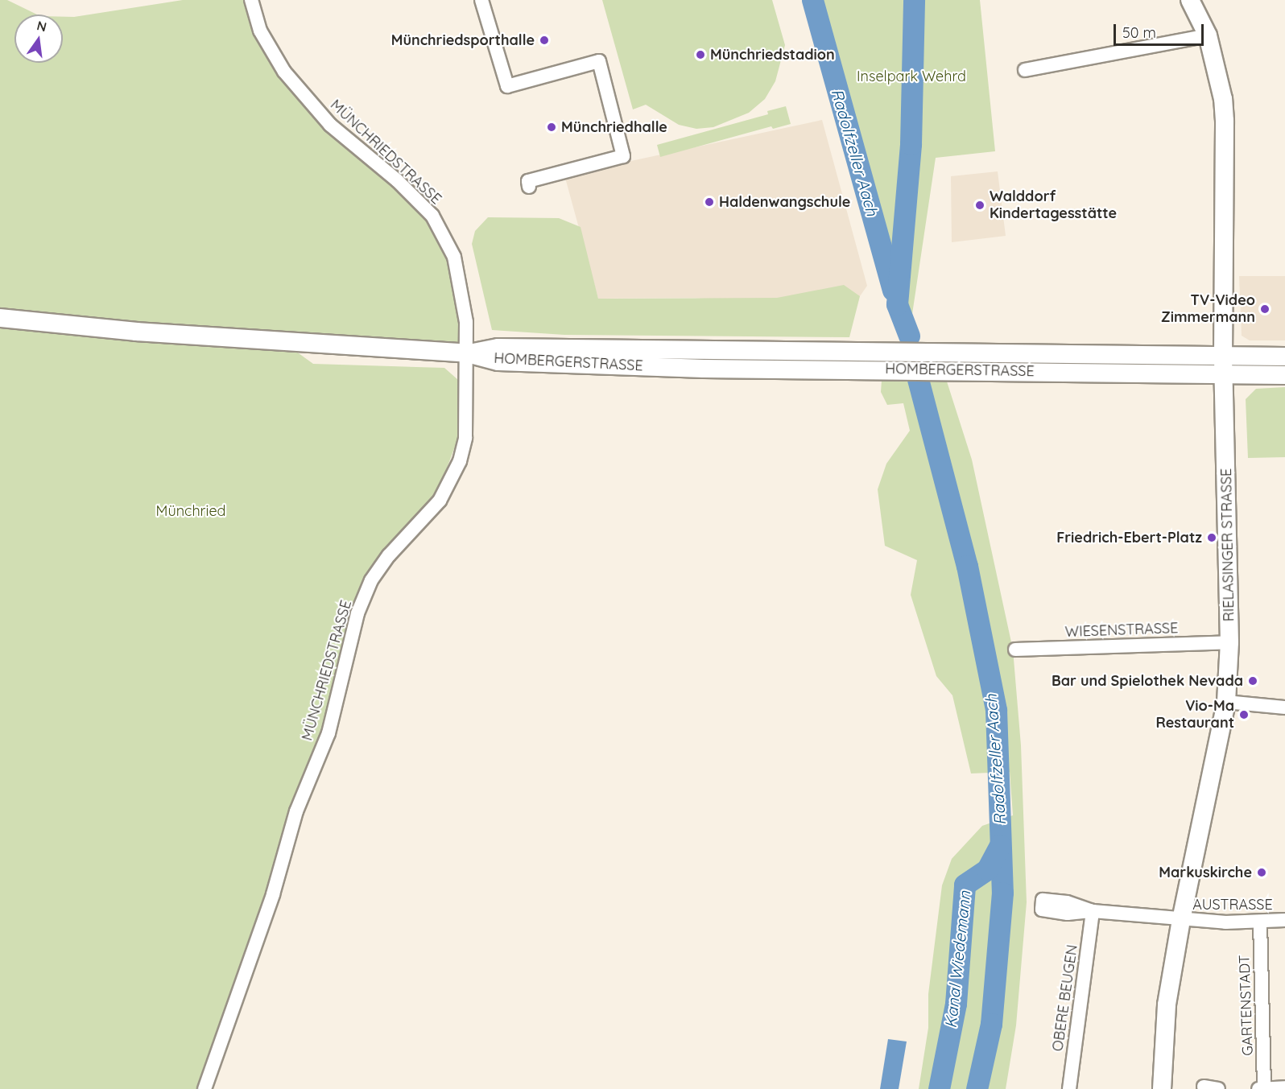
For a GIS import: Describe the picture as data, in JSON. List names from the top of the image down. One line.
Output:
{"streets":{"main road":["HOMBERGERSTRASSE","RIELASINGER STRASSE"],"street":["MÜNCHRIEDSTRASSE","WIESENSTRASSE","AUSTRASSE","OBERE BEUGEN","GARTENSTADT"]},"crossings":[["MÜNCHRIEDSTRASSE","HOMBERGERSTRASSE"],["HOMBERGERSTRASSE","RIELASINGER STRASSE"],["RIELASINGER STRASSE","WIESENSTRASSE"],["RIELASINGER STRASSE","AUSTRASSE"],["AUSTRASSE","OBERE BEUGEN"],["AUSTRASSE","GARTENSTADT"]],"water":["Radolfzeller Aach","Kanal Wiedemann"],"parks":["Inselpark Wehrd","Münchried"],"places":["Münchriedsporthalle","Münchriedstadion","Münchriedhalle","Haldenwangschule","Walddorf Kindertagesstätte","TV-Video Zimmermann","Friedrich-Ebert-Platz","Bar und Spielothek Nevada","Vio-Ma Restaurant","Markuskirche"],"scale_bar":"50 m","north":"top"}
